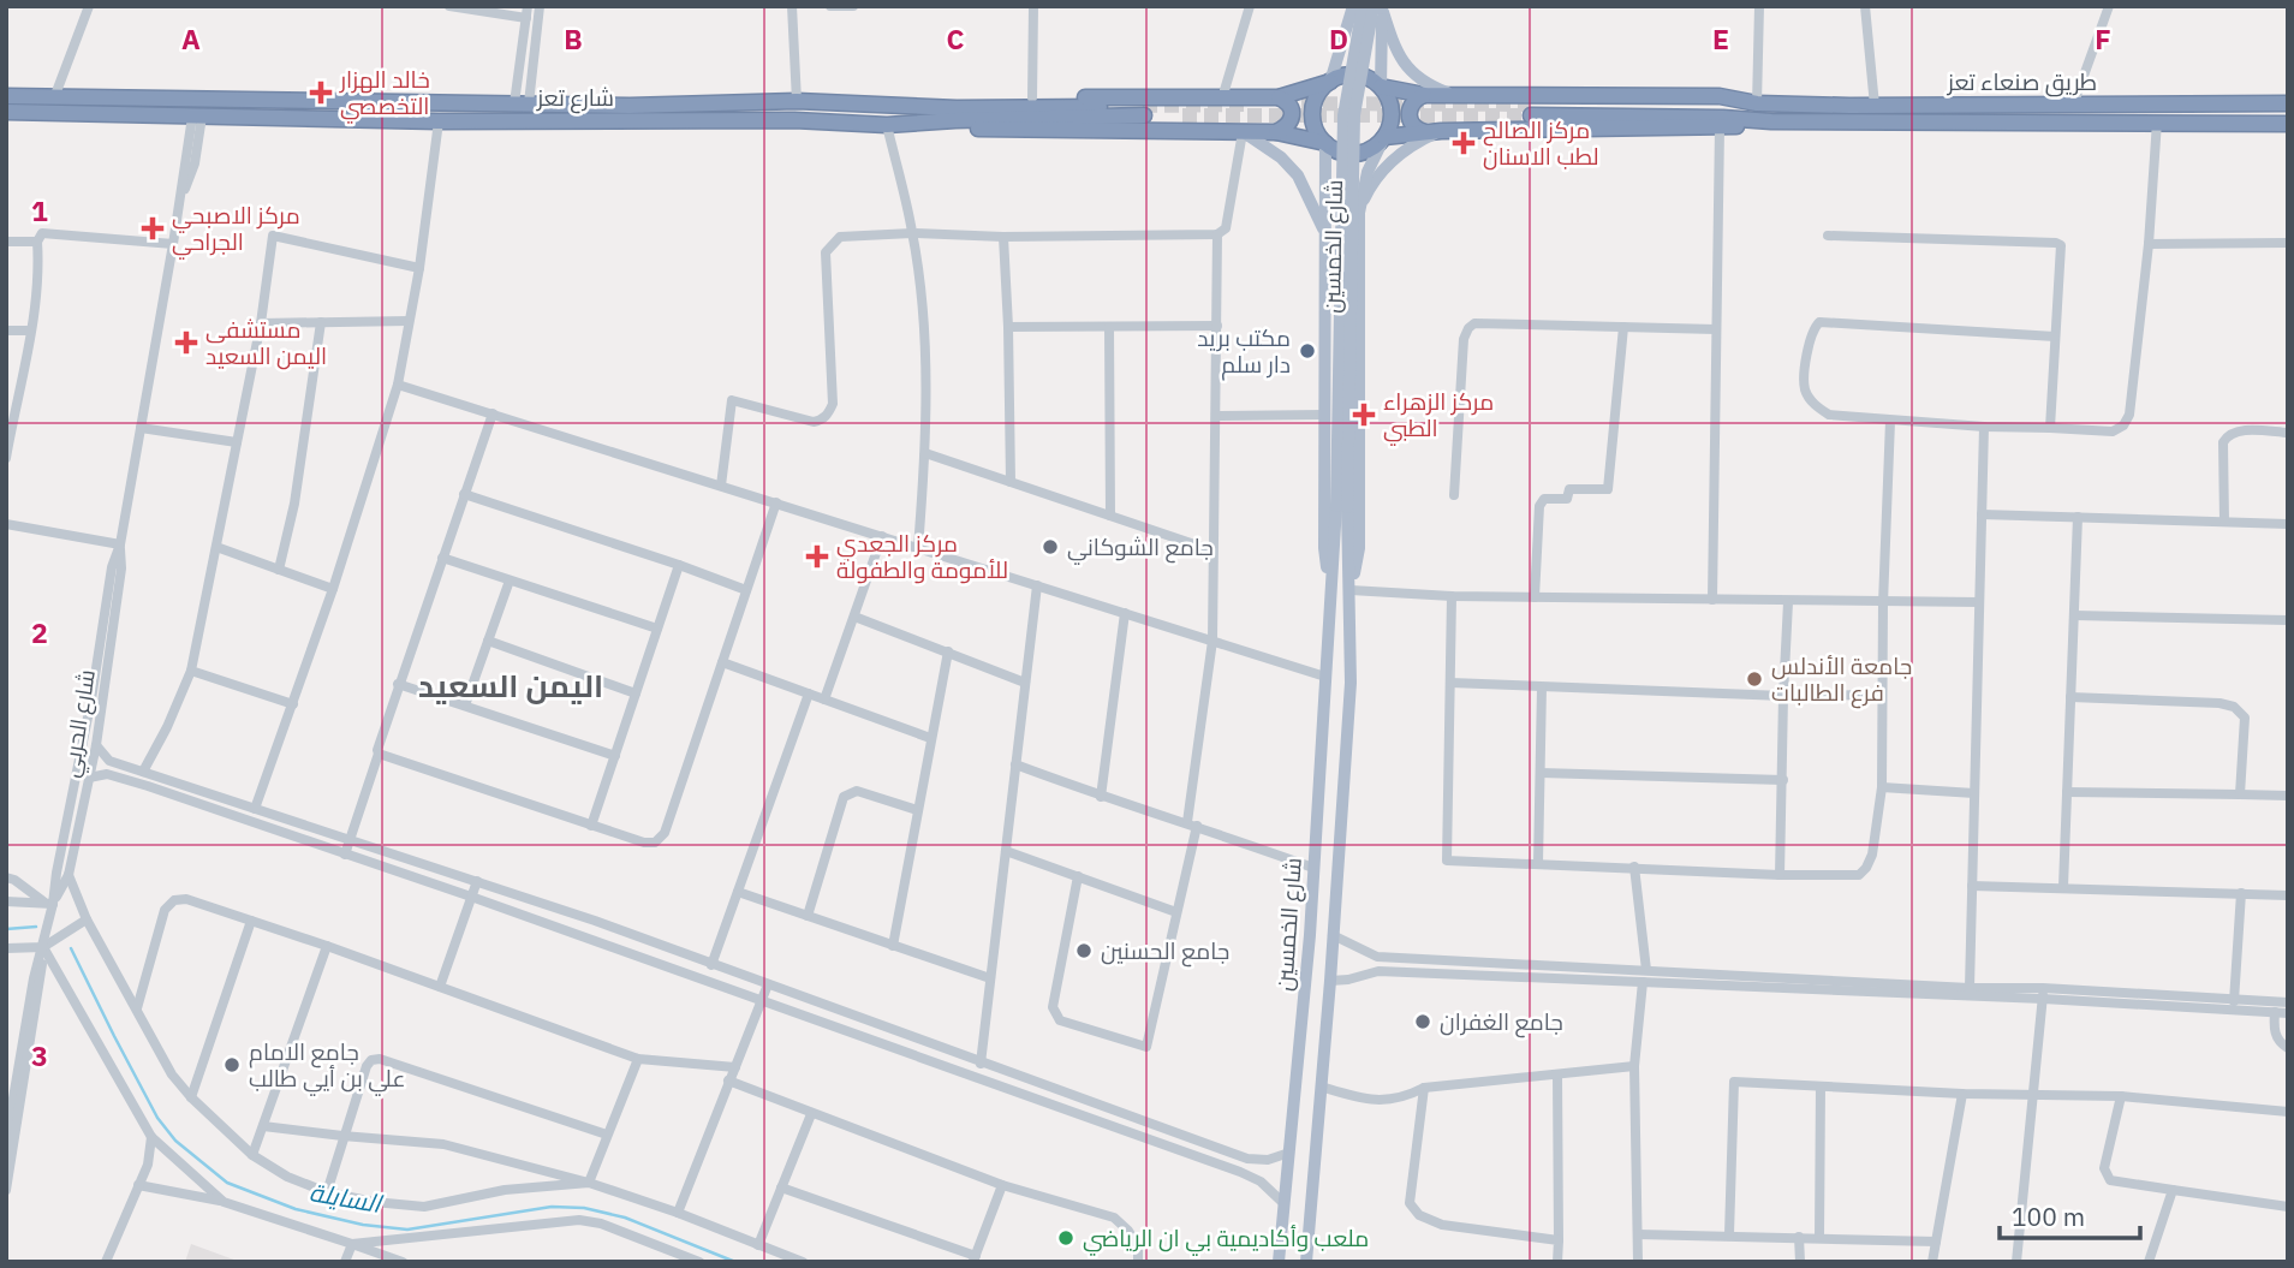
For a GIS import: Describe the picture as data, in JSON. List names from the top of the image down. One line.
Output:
{"streets":{"highway":["طريق صنعاء تعز","شارع تعز"],"main road":["شارع الخمسين"],"street":["شارع الحربي"]},"crossings":[["طريق صنعاء تعز","شارع الخمسين"],["شارع تعز","شارع الحربي"]],"districts":["اليمن السعيد"],"water":["السايلة"],"places":{"health":["خالد الهزار التخصصي","مركز الصالح لطب الاسنان","مركز الاصبحي الجراحي","مستشفى اليمن السعيد","مركز الزهراء الطبي","مركز الجعدي للأمومة والطفولة"],"other":["مكتب بريد دار سلم","جامع الشوكاني","جامعة الأندلس فرع الطالبات","جامع الحسنين","جامع الغفران","جامع الامام علي بن أيي طالب","ملعب وأكاديمية بي ان الرياضي"]},"scale_bar":"100 m","grid":{"columns":["A","B","C","D","E","F"],"rows":["1","2","3"]}}
